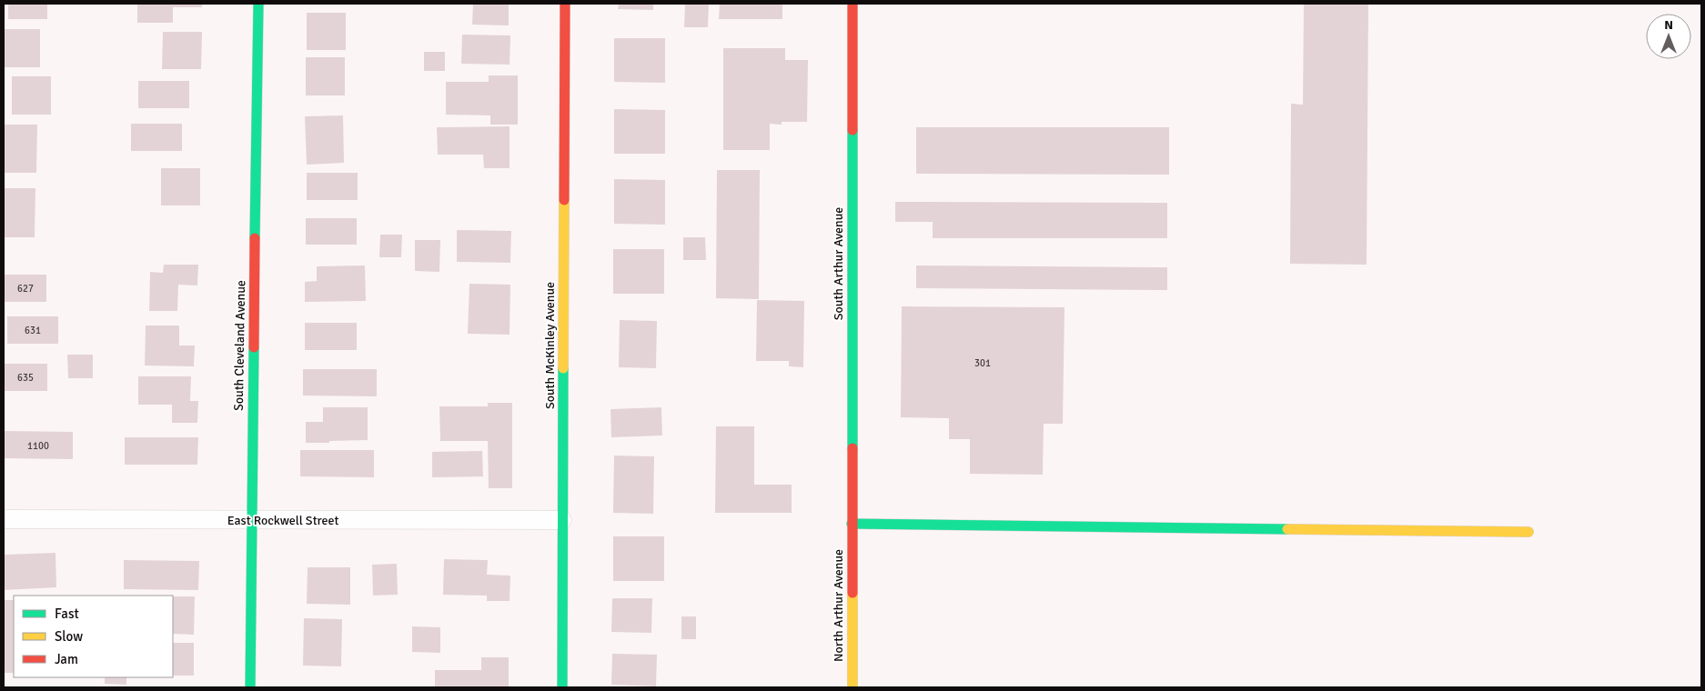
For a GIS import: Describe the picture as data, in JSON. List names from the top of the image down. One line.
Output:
{"streets":{"street":["South Arthur Avenue","South Cleveland Avenue","South McKinley Avenue","East Rockwell Street","North Arthur Avenue"]},"crossings":[["South Arthur Avenue","North Arthur Avenue"],["South Cleveland Avenue","East Rockwell Street"],["South McKinley Avenue","East Rockwell Street"]],"house_numbers":["627","631","301","635","1100"],"legend":["Fast","Slow","Jam"],"north":"top"}
